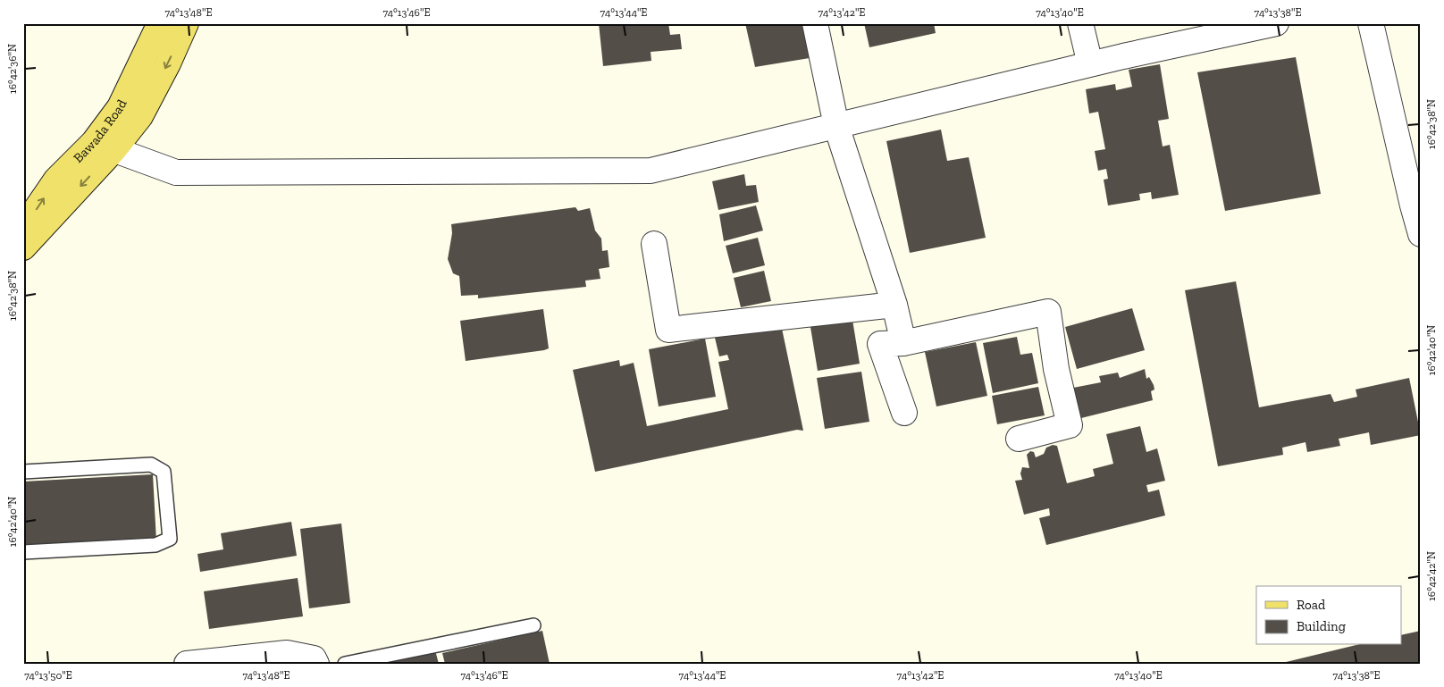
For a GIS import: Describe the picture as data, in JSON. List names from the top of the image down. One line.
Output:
{"streets":{"main road":["Bawada Road"]},"legend":["Road","Building"],"coordinates":["74°13'48\"E","74°13'46\"E","74°13'44\"E","74°13'42\"E","74°13'40\"E","74°13'38\"E","16°42'36\"N","16°42'38\"N","16°42'40\"N","16°42'42\"N","74°13'50\"E"]}
